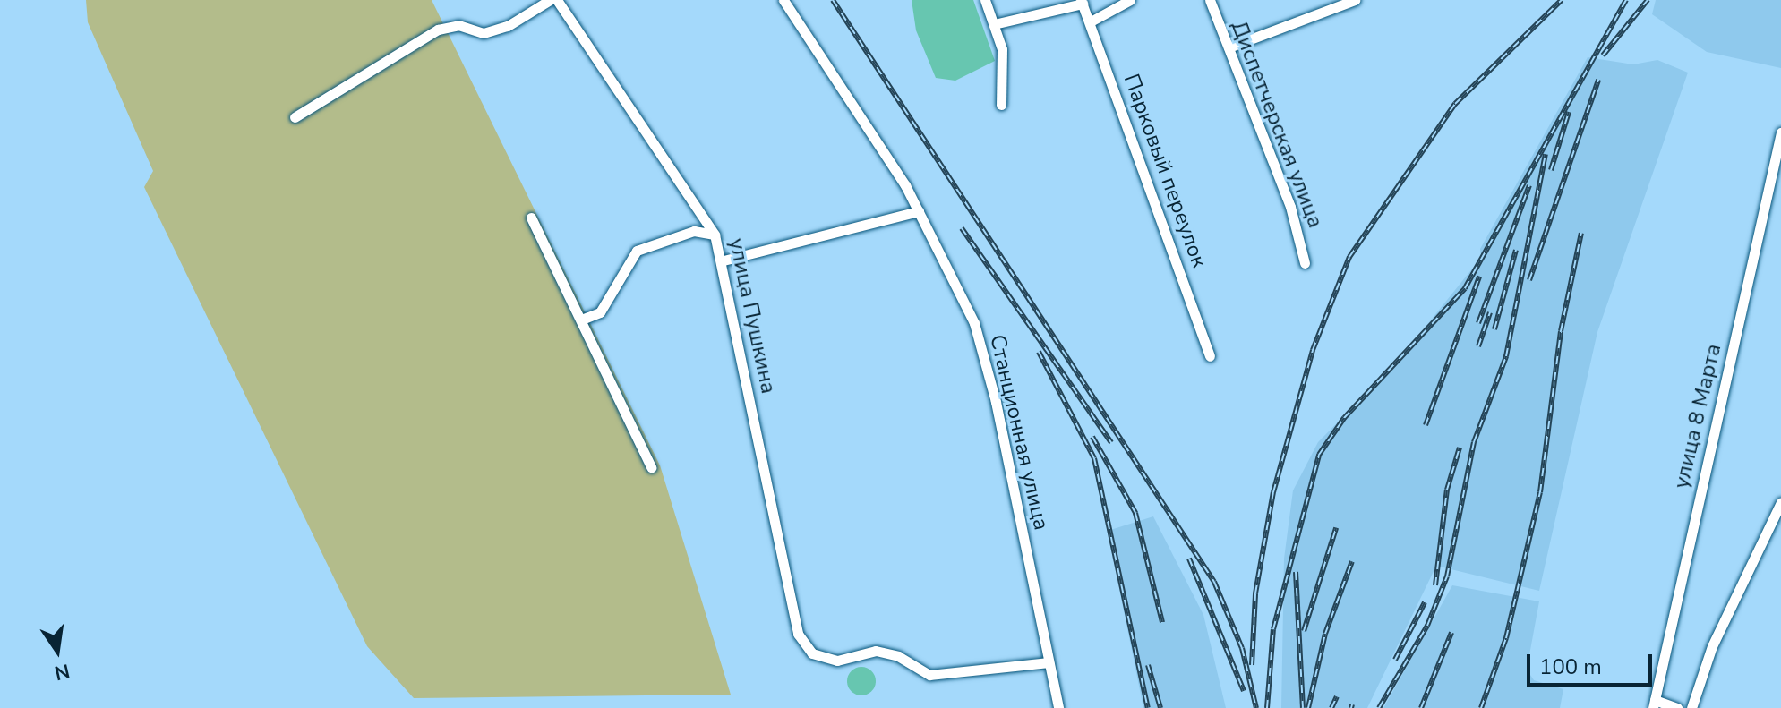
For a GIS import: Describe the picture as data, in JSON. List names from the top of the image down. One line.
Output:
{"streets":{"street":["Диспетчерская улица","Парковый переулок","улица Пушкина","улица 8 Марта","Станционная улица"]},"crossings":[["улица Пушкина","Станционная улица"]],"scale_bar":"100 m","north":"bottom"}
